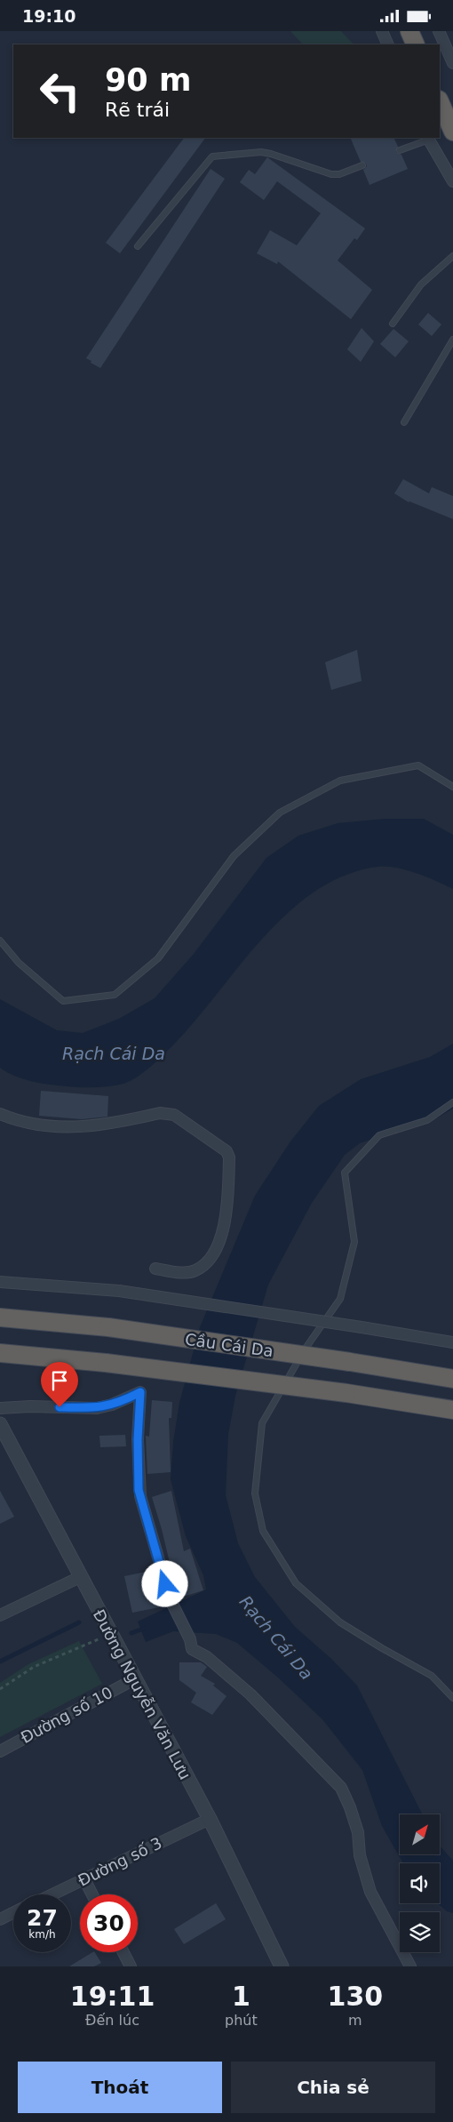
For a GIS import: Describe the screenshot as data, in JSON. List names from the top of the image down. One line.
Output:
{"streets":{"highway":["Cầu Cái Da"],"street":["Đường Nguyễn Văn Lưu","Đường số 10","Đường số 3"]},"crossings":[["Đường Nguyễn Văn Lưu","Đường số 10"],["Đường Nguyễn Văn Lưu","Đường số 3"]],"water":["Rạch Cái Da"],"north":"top right","page":{"status":"19:10","turn":["90 m","Rẽ trái"],"speed":"27 km/h","limit":"30","eta":["19:11","Đến lúc","1","phút","130","m"],"buttons":["Thoát","Chia sẻ"]}}
